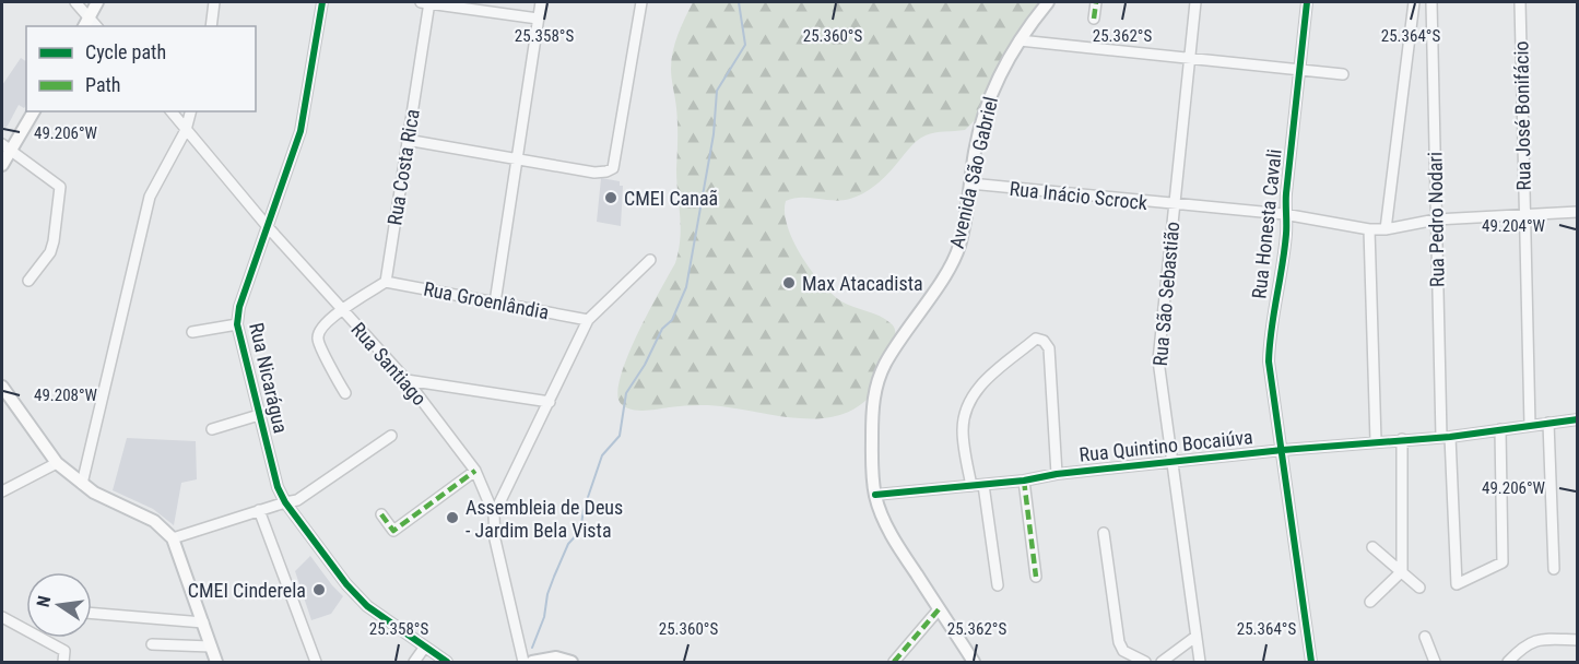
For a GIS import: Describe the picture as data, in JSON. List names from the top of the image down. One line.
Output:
{"streets":{"main road":["Avenida São Gabriel"],"street":["Rua José Bonifácio","Rua Costa Rica","Rua Inácio Scrock","Rua Pedro Nodari","Rua Honesta Cavali","Rua São Sebastião","Rua Groenlândia","Rua Santiago","Rua Nicarágua","Rua Quintino Bocaiúva"]},"crossings":[["Rua José Bonifácio","Rua Inácio Scrock"],["Rua José Bonifácio","Rua Quintino Bocaiúva"],["Rua Costa Rica","Rua Groenlândia"],["Avenida São Gabriel","Rua Inácio Scrock"],["Avenida São Gabriel","Rua Quintino Bocaiúva"],["Rua Inácio Scrock","Rua Pedro Nodari"],["Rua Inácio Scrock","Rua Honesta Cavali"],["Rua Inácio Scrock","Rua São Sebastião"],["Rua Pedro Nodari","Rua Quintino Bocaiúva"],["Rua Honesta Cavali","Rua Quintino Bocaiúva"],["Rua São Sebastião","Rua Quintino Bocaiúva"],["Rua Santiago","Rua Nicarágua"]],"places":["CMEI Canaã","Max Atacadista","Assembleia de Deus - Jardim Bela Vista","CMEI Cinderela"],"legend":["Cycle path","Path"],"north":"left","coordinates":["25.358°S","25.360°S","25.362°S","25.364°S","49.206°W","49.204°W","49.208°W"]}
